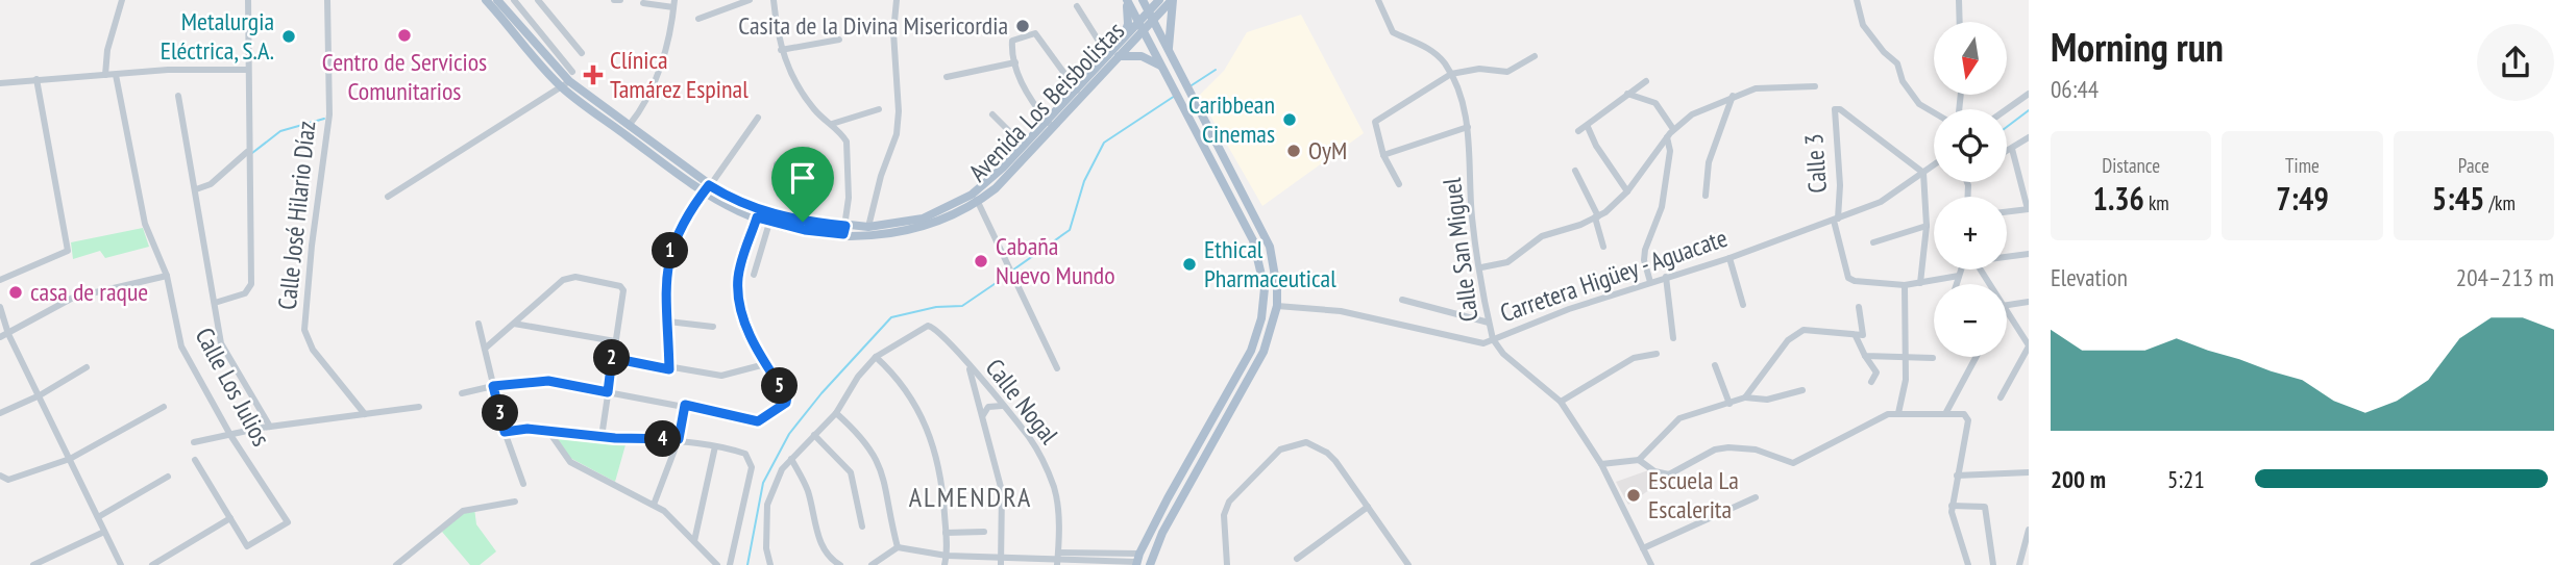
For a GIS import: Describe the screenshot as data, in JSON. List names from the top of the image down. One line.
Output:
{"streets":{"main road":["Avenida Los Beisbolistas"],"street":["Calle 3","Calle José Hilario Díaz","Calle San Miguel","Carretera Higüey - Aguacate","Calle Los Julios","Calle Nogal"]},"crossings":[["Calle 3","Carretera Higüey - Aguacate"],["Calle San Miguel","Carretera Higüey - Aguacate"]],"districts":["ALMENDRA"],"places":{"other":["Casita de la Divina Misericordia","Centro de Servicios Comunitarios","Metalurgia Eléctrica, S.A.","Caribbean Cinemas","OyM","Cabaña Nuevo Mundo","Ethical Pharmaceutical","casa de raque","Escuela La Escalerita"],"health":["Clínica Tamárez Espinal"]},"north":"bottom","page":{"heading":["Morning run","06:44"],"map_buttons":["+","−"],"stats":[["Distance","1.36 km"],["Time","7:49"],["Pace","5:45 /km"]],"pins":["1","2","5","3","4"],"chart":["Elevation","204–213 m"],"list":[{"name":"200 m","note":"5:21"}]}}
